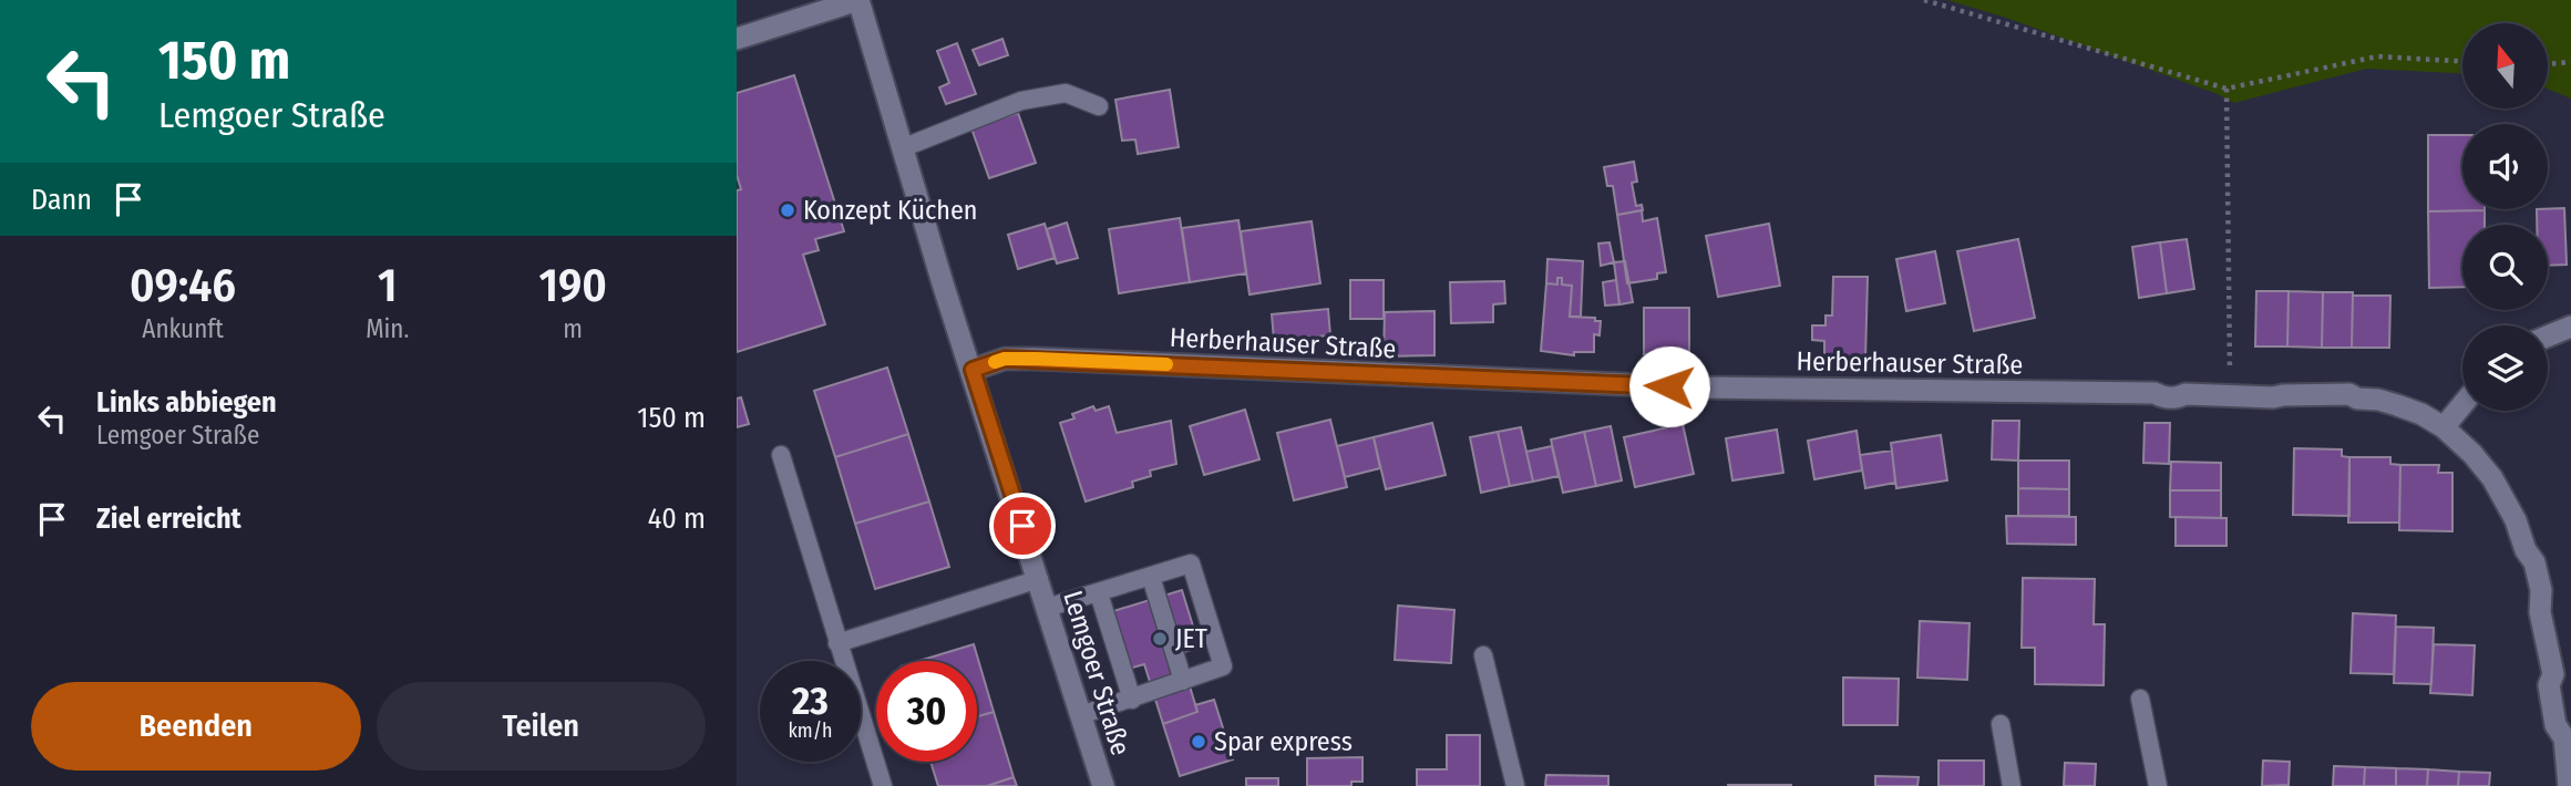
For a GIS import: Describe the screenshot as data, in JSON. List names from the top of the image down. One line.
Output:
{"streets":{"street":["Herberhauser Straße","Lemgoer Straße"]},"crossings":[["Herberhauser Straße","Lemgoer Straße"]],"places":["Konzept Küchen","JET","Spar express"],"north":"top","page":{"turn":["150 m","Lemgoer Straße"],"then":"Dann","eta":["09:46","Ankunft","1","Min.","190","m"],"list":[{"name":"Links abbiegen","note":"Lemgoer Straße","value":"150 m"},{"name":"Ziel erreicht","value":"40 m"}],"speed":"23 km/h","limit":"30","buttons":["Beenden","Teilen"]}}
